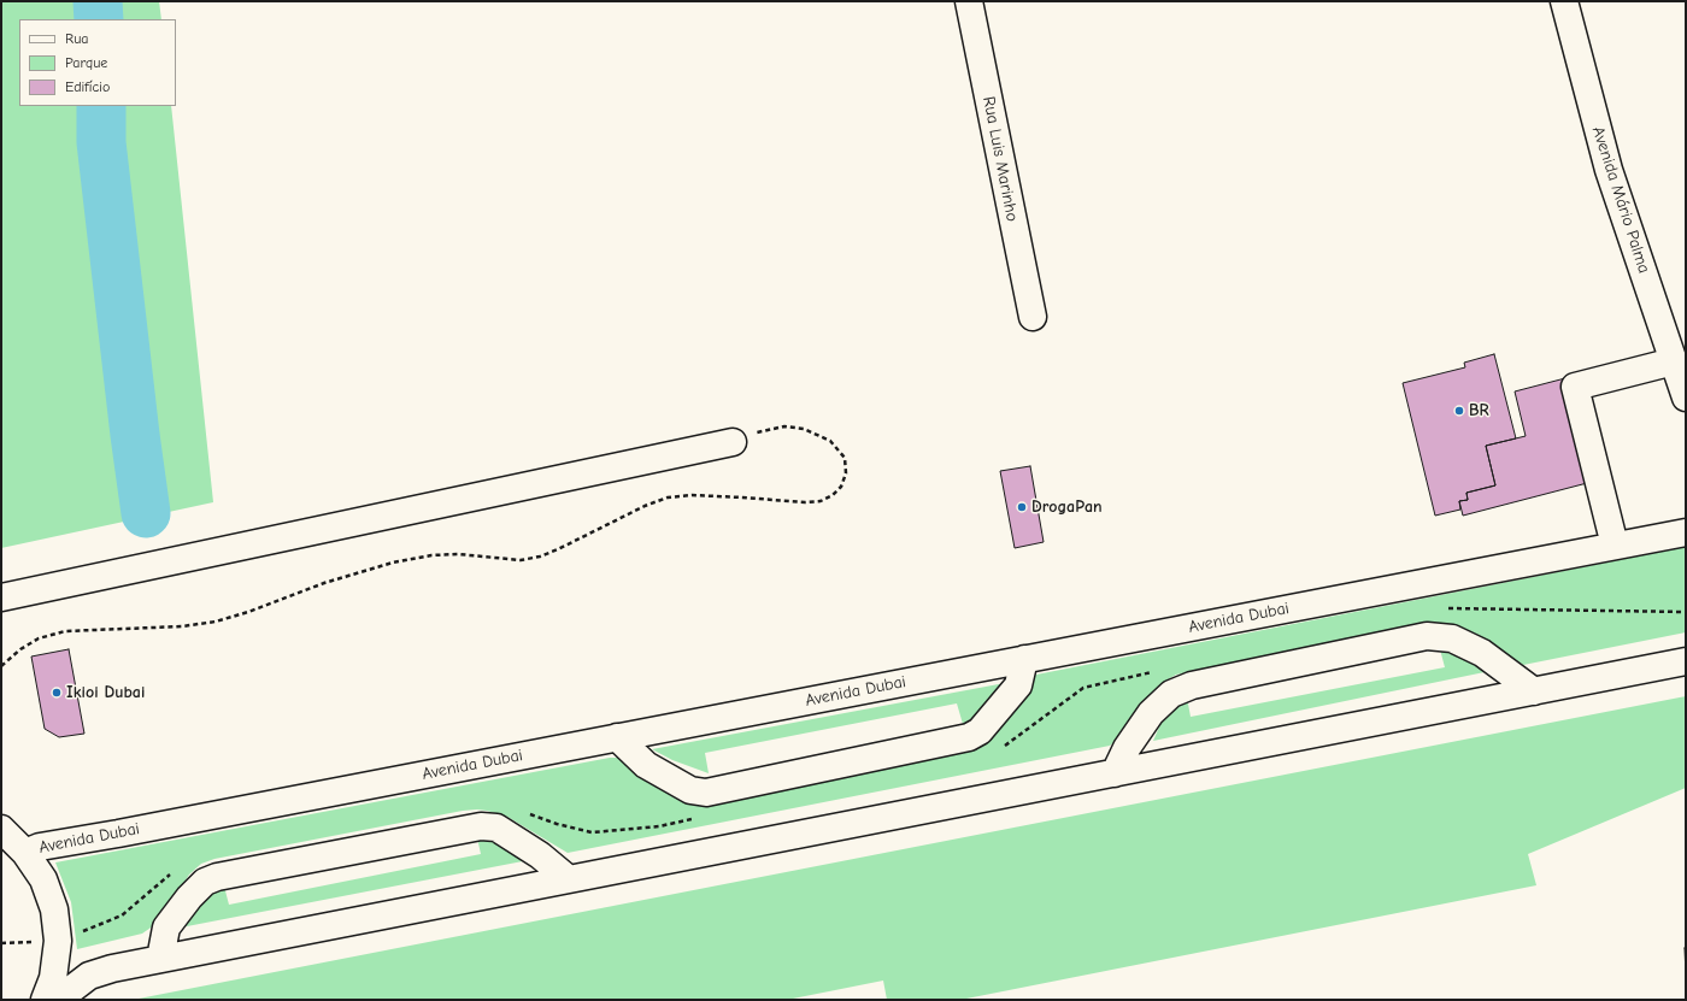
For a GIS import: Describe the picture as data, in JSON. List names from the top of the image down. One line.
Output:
{"streets":{"street":["Rua Luis Marinho","Avenida Mário Palma","Avenida Dubai"]},"places":["BR","DrogaPan","Ikioi Dubai"],"legend":["Rua","Parque","Edifício"]}
